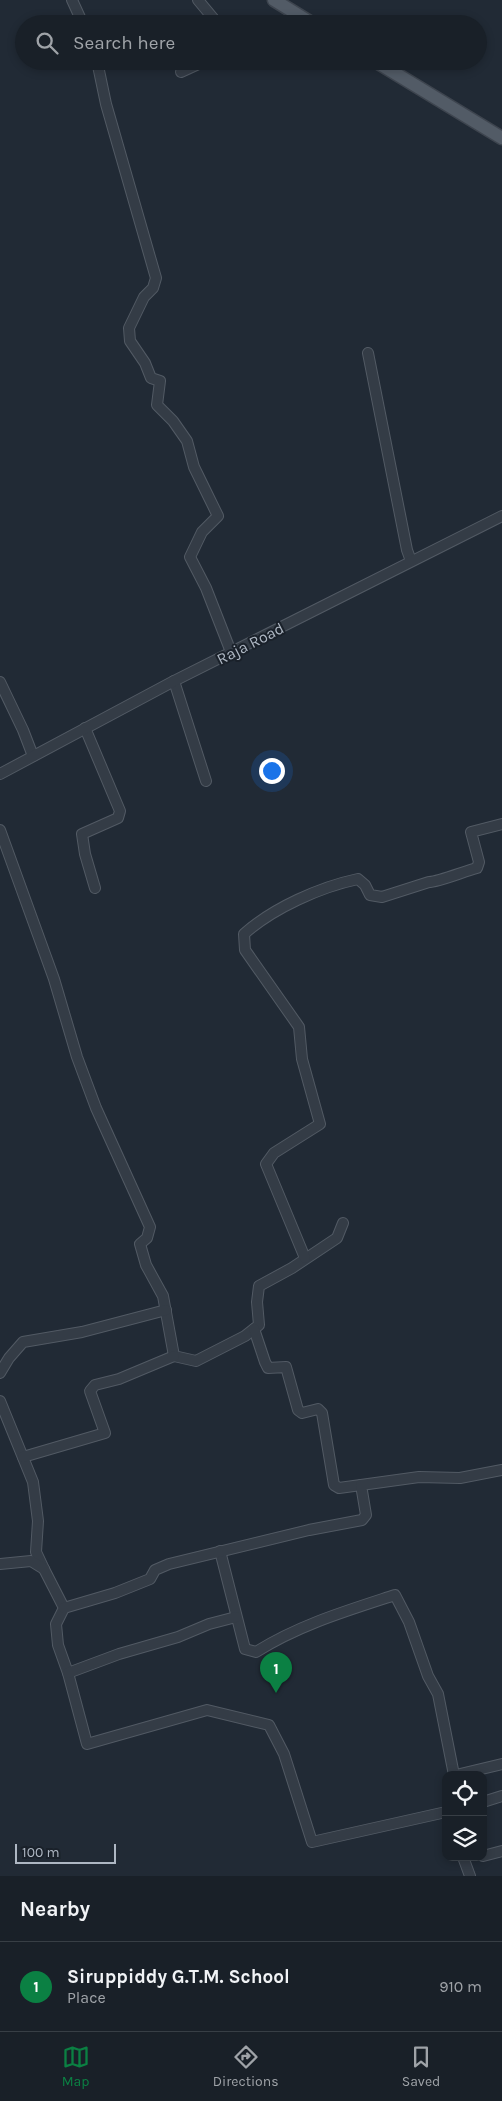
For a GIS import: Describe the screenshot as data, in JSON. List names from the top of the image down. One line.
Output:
{"streets":{"street":["Raja Road"]},"scale_bar":"100 m","page":{"search":"Search here","pins":"1","scale":"100 m","heading":"Nearby","list":[{"mark":"1","name":"Siruppiddy G.T.M. School","note":"Place","value":"910 m"}],"nav":["Map","Directions","Saved"]}}
